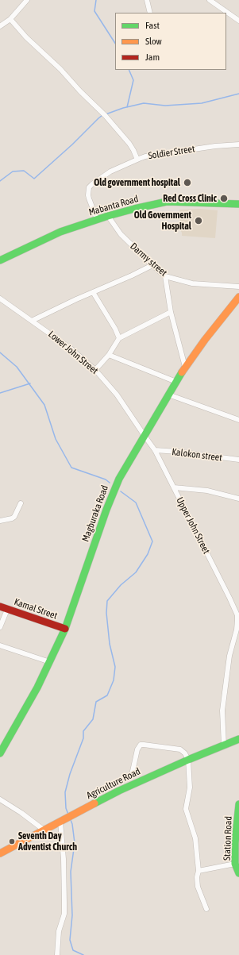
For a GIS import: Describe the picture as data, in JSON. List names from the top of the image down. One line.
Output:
{"streets":{"street":["Soldier Street","Mabanta Road","Darmy street","Lower John Street","Kalokon street","Magburaka Road","Upper John Street","Kamal Street","Agriculture Road","Station Road"]},"crossings":[["Soldier Street","Mabanta Road"],["Mabanta Road","Darmy street"],["Lower John Street","Magburaka Road"],["Lower John Street","Upper John Street"],["Kalokon street","Upper John Street"],["Magburaka Road","Upper John Street"],["Magburaka Road","Kamal Street"]],"places":["Old government hospital","Red Cross Clinic","Old Government Hospital","Seventh Day Adventist Church"],"legend":["Fast","Slow","Jam"]}
